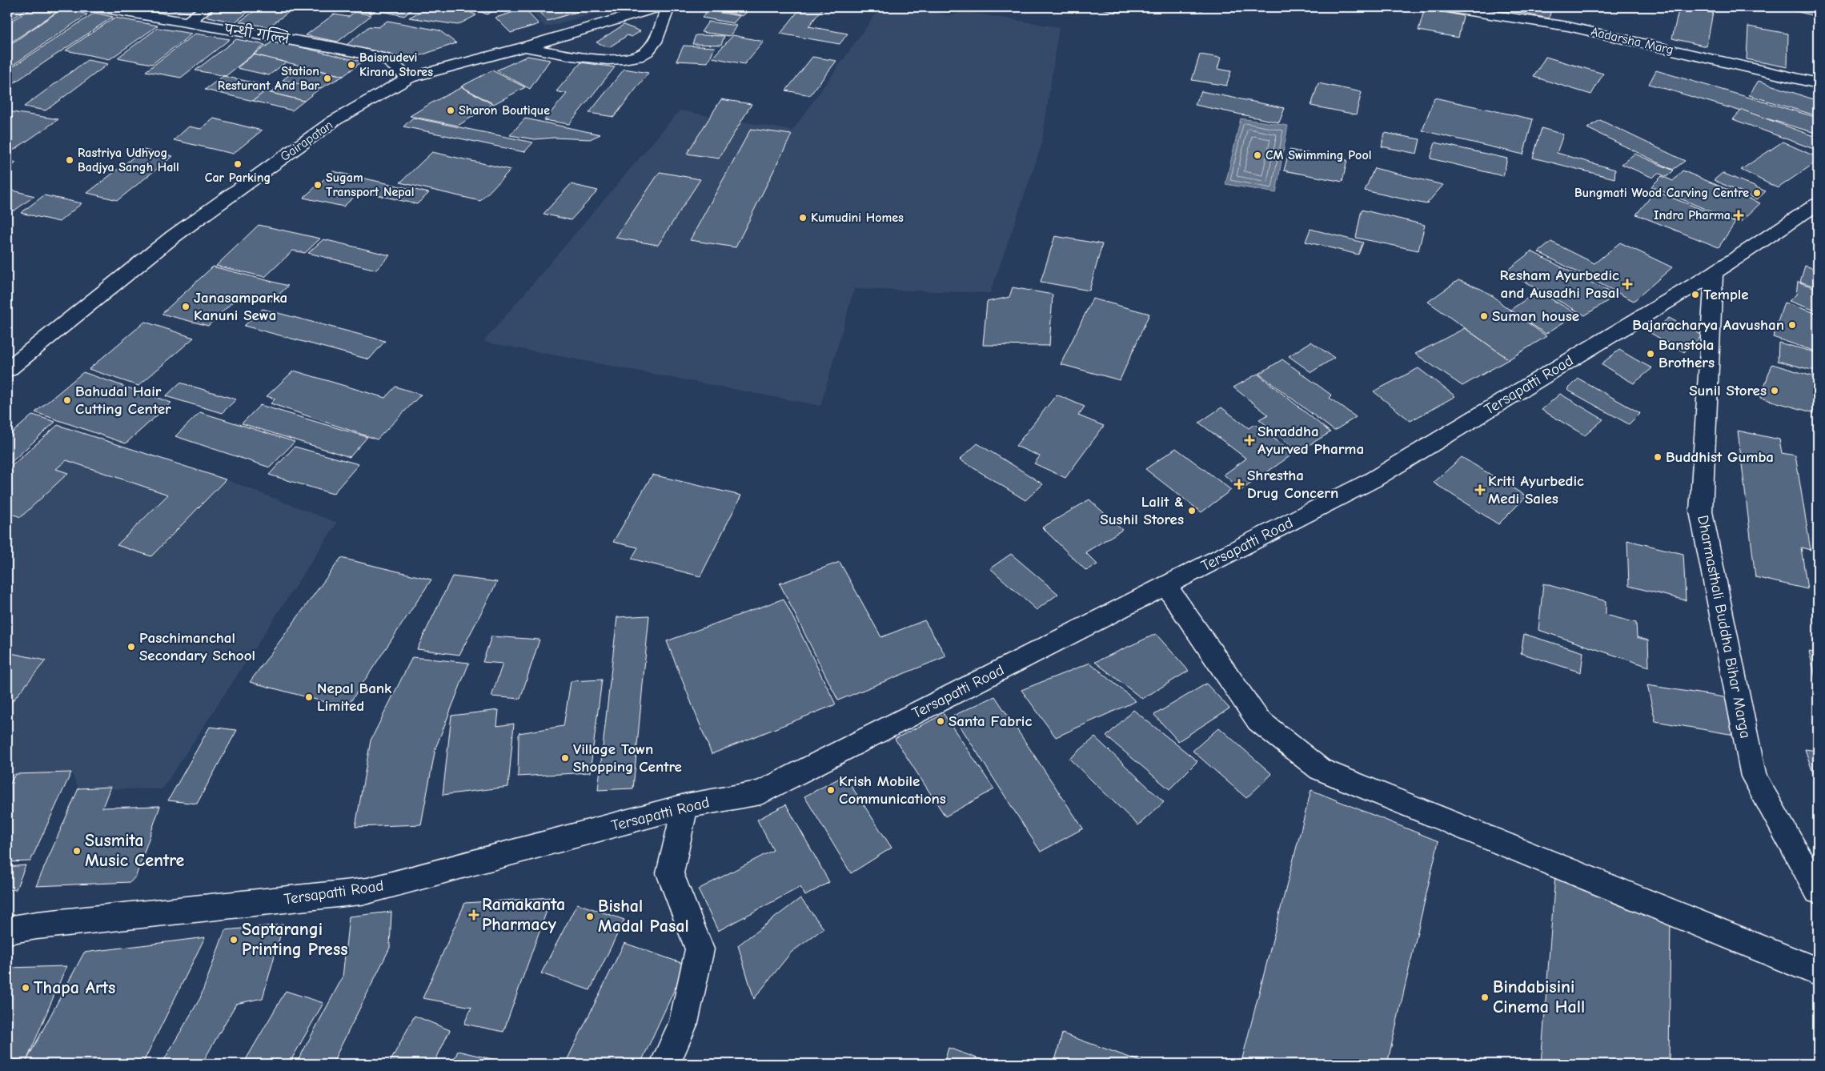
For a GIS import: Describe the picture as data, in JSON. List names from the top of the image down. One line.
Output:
{"streets":{"main road":["पन्थी गल्लि","Aadarsha Marg","Gairapatan","Tersapatti Road","Dharmasthali Buddha Bihar Marga"]},"crossings":[["पन्थी गल्लि","Gairapatan"],["Tersapatti Road","Dharmasthali Buddha Bihar Marga"]],"places":{"other":["Baisnudevi Kirana Stores","Station Resturant And Bar","Sharon Boutique","CM Swimming Pool","Rastriya Udhyog Badjya Sangh Hall","Car Parking","Sugam Transport Nepal","Bungmati Wood Carving Centre","Kumudini Homes","Temple","Janasamparka Kanuni Sewa","Suman house","Bajaracharya Aavushan","Banstola Brothers","Sunil Stores","Bahudal Hair Cutting Center","Buddhist Gumba","Lalit & Sushil Stores","Paschimanchal Secondary School","Nepal Bank Limited","Santa Fabric","Village Town Shopping Centre","Krish Mobile Communications","Susmita Music Centre","Bishal Madal Pasal","Saptarangi Printing Press","Thapa Arts","Bindabisini Cinema Hall"],"health":["Indra Pharma","Resham Ayurbedic and Ausadhi Pasal","Shraddha Ayurved Pharma","Shrestha Drug Concern","Kriti Ayurbedic Medi Sales","Ramakanta Pharmacy"]}}
